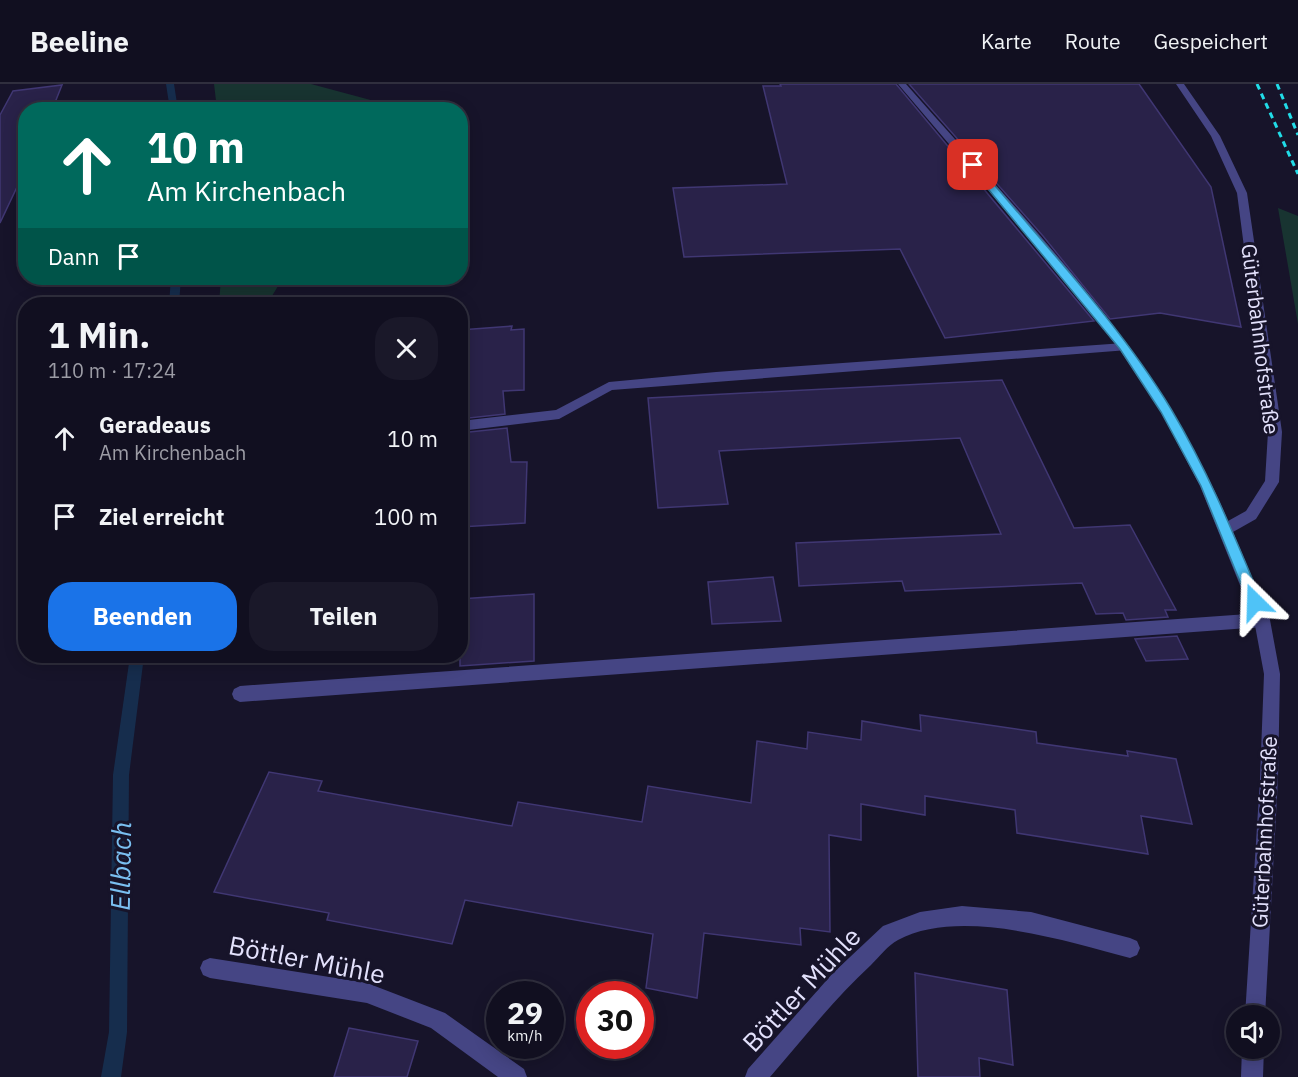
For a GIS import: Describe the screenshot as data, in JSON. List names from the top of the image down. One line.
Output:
{"streets":{"street":["Güterbahnhofstraße","Böttler Mühle"]},"water":["Ellbach"],"page":{"header":"Beeline","nav":["Karte","Route","Gespeichert"],"turn":["10 m","Am Kirchenbach"],"then":"Dann","heading":["1 Min.","110 m · 17:24"],"list":[{"name":"Geradeaus","note":"Am Kirchenbach","value":"10 m"},{"name":"Ziel erreicht","value":"100 m"}],"buttons":["Beenden","Teilen"],"speed":"29 km/h","limit":"30"}}
